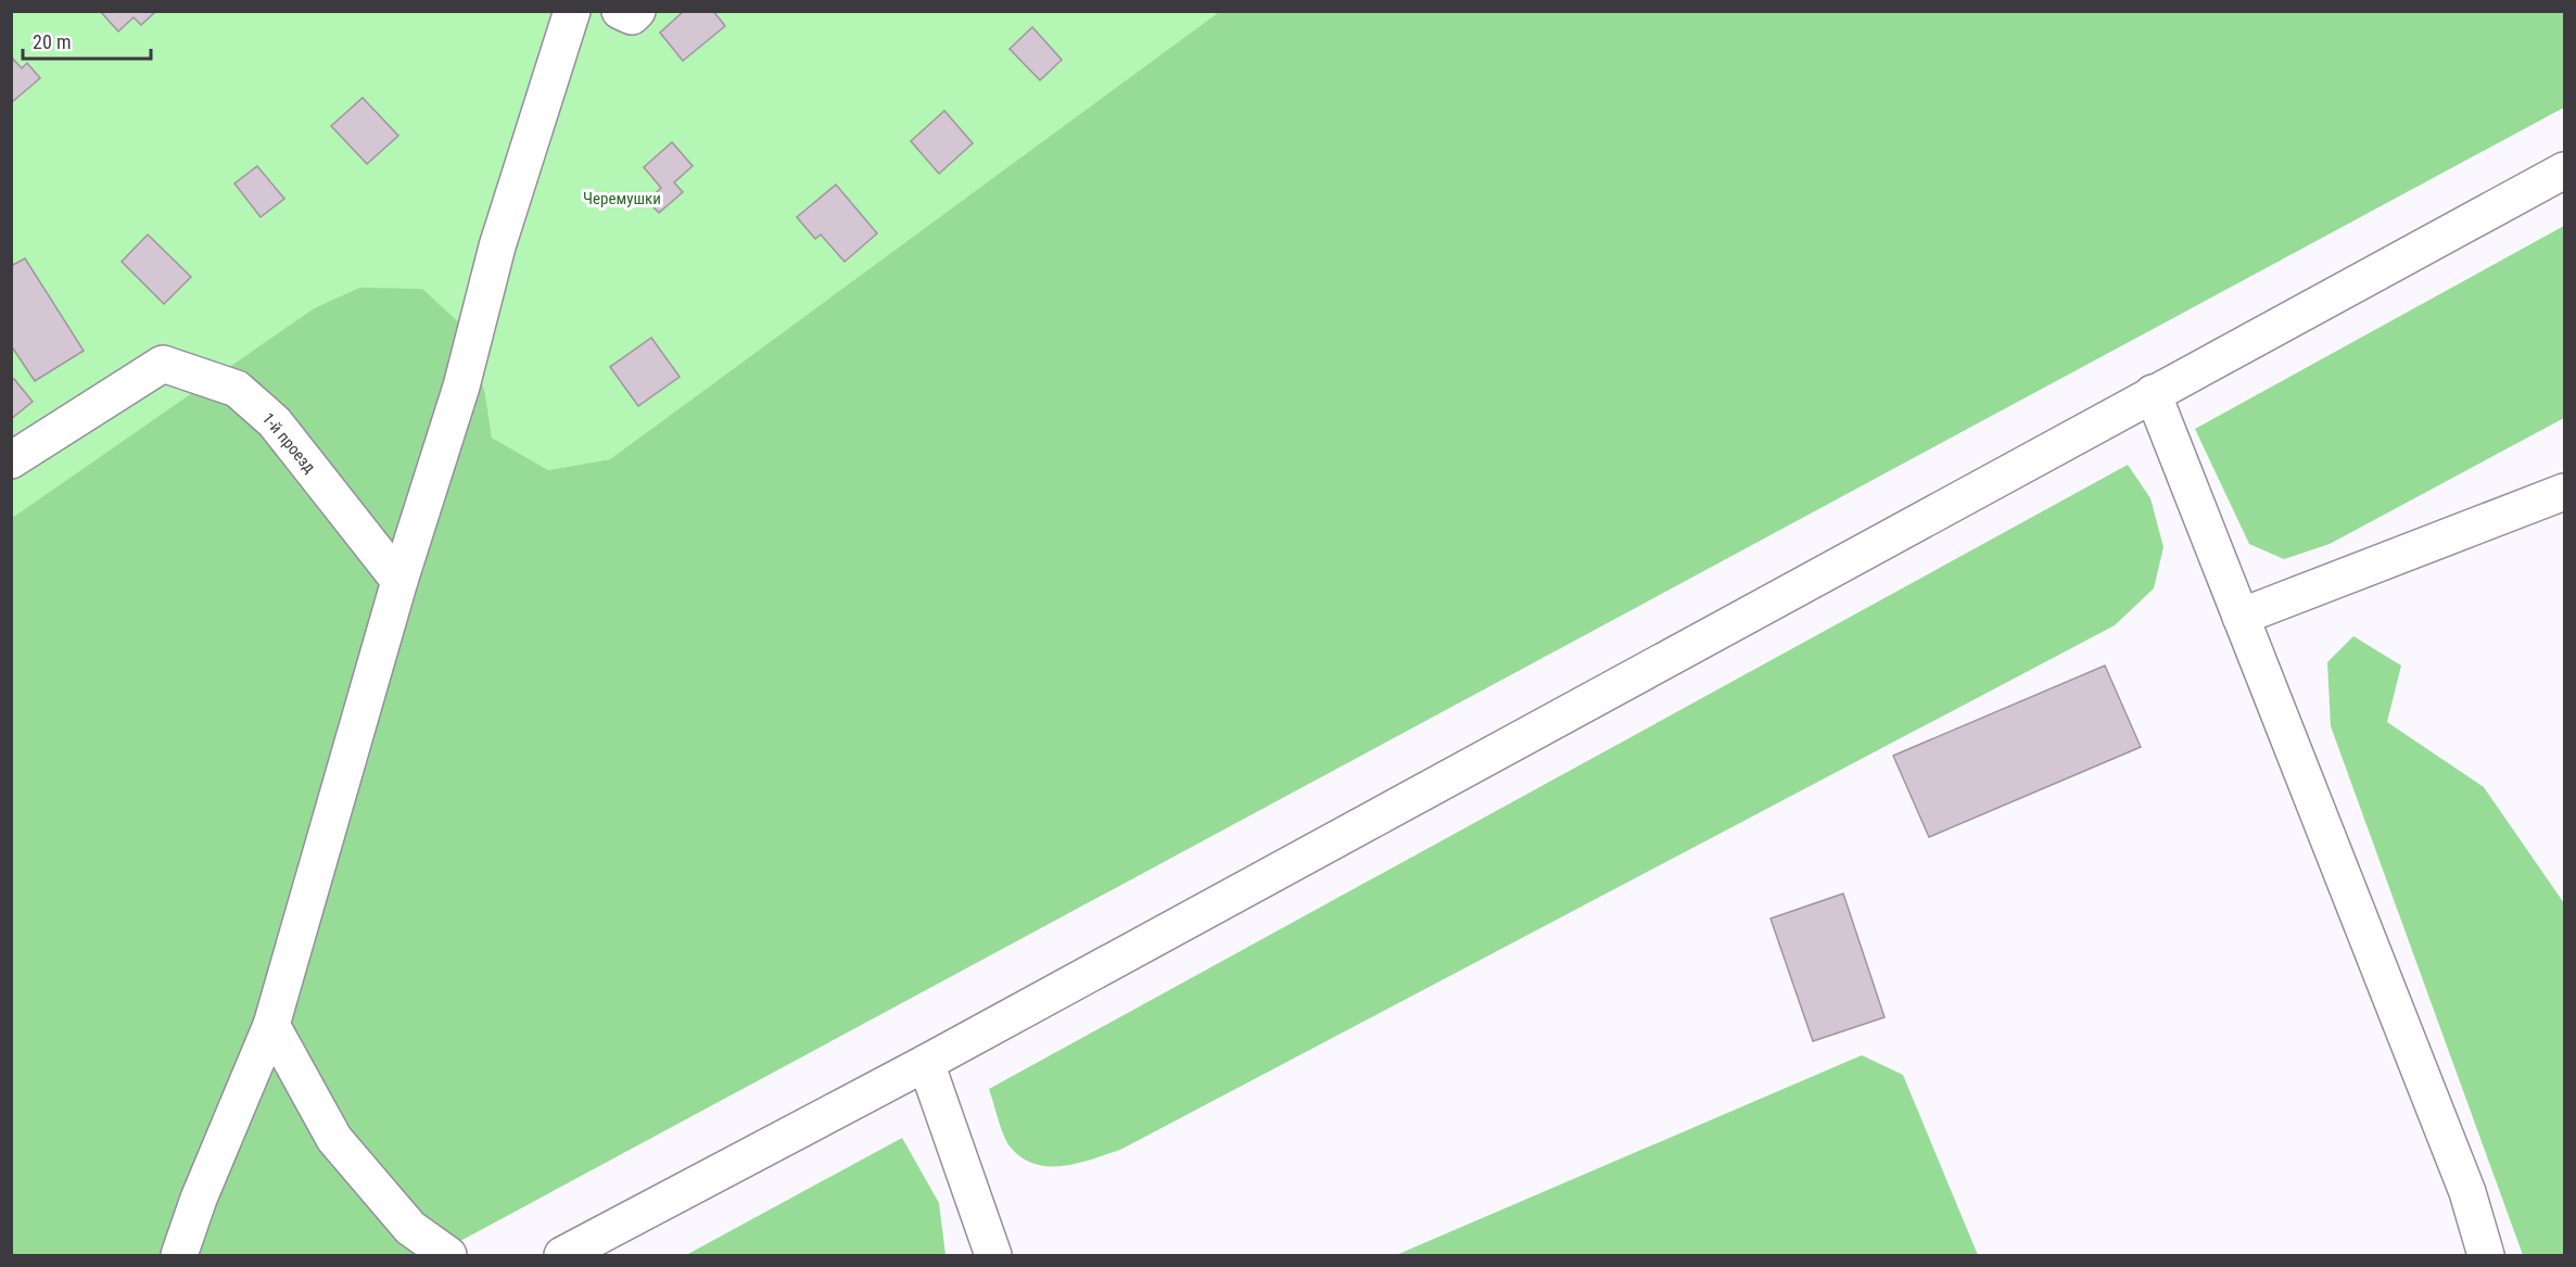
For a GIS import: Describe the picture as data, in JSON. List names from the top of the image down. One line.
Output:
{"streets":{"main road":["1-й проезд"]},"parks":["Черемушки"],"scale_bar":"20 m"}
